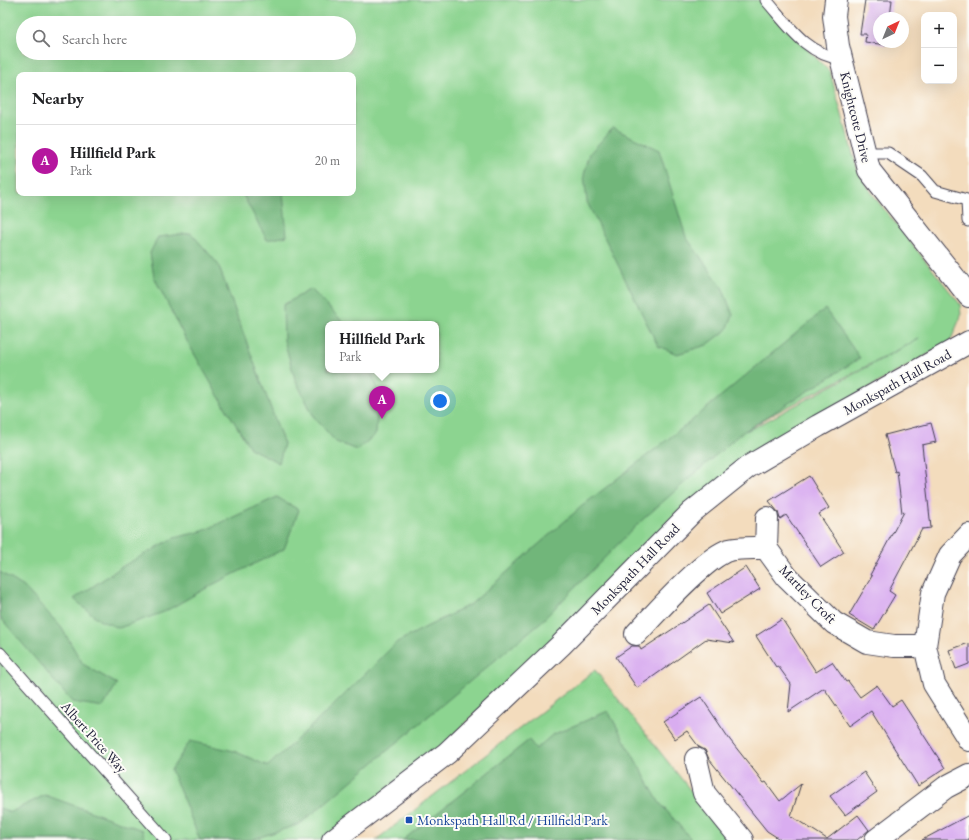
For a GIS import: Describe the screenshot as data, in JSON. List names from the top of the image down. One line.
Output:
{"streets":{"street":["Knightcote Drive","Monkspath Hall Road","Martley Croft"],"lane":["Albert Price Way"]},"places":{"transit":["Monkspath Hall Rd / Hillfield Park"]},"north":"top right","page":{"map_buttons":["+","−"],"search":"Search here","heading":"Nearby","list":[{"mark":"A","name":"Hillfield Park","note":"Park","value":"20 m"}],"popup":["Hillfield Park","Park"],"pins":"A"}}
